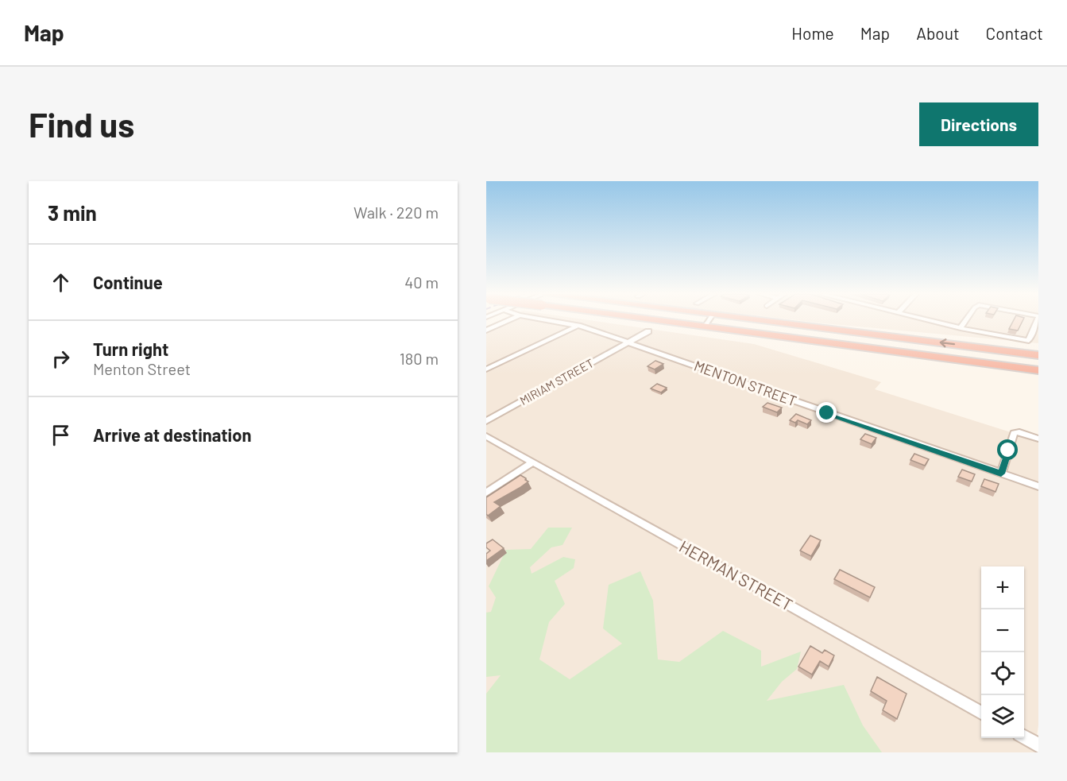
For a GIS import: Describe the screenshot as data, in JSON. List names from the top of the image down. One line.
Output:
{"streets":{"street":["MIRIAM STREET","MENTON STREET","HERMAN STREET"]},"crossings":[["MIRIAM STREET","MENTON STREET"]],"page":{"header":"Map","nav":["Home","Map","About","Contact"],"buttons":"Directions","title":"Find us","heading":["3 min","Walk · 220 m"],"list":[["Continue","40 m"],["Turn right","Menton Street","180 m"],"Arrive at destination"],"map_buttons":["+","−"]}}
